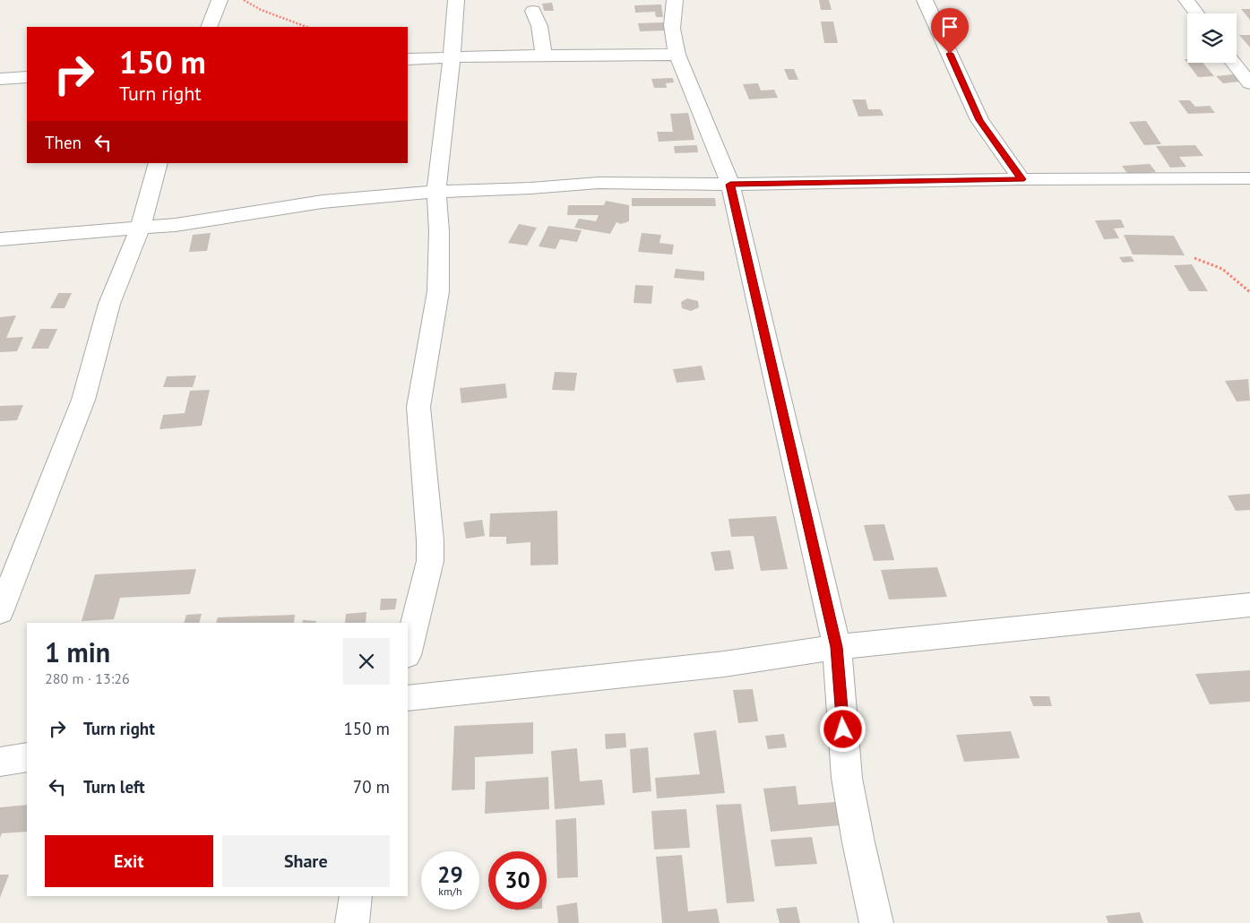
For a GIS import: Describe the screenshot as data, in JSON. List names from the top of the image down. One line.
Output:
{"page":{"turn":["150 m","Turn right"],"then":"Then","heading":["1 min","280 m · 13:26"],"list":[{"name":"Turn right","value":"150 m"},{"name":"Turn left","value":"70 m"}],"buttons":["Exit","Share"],"speed":"29 km/h","limit":"30"}}
